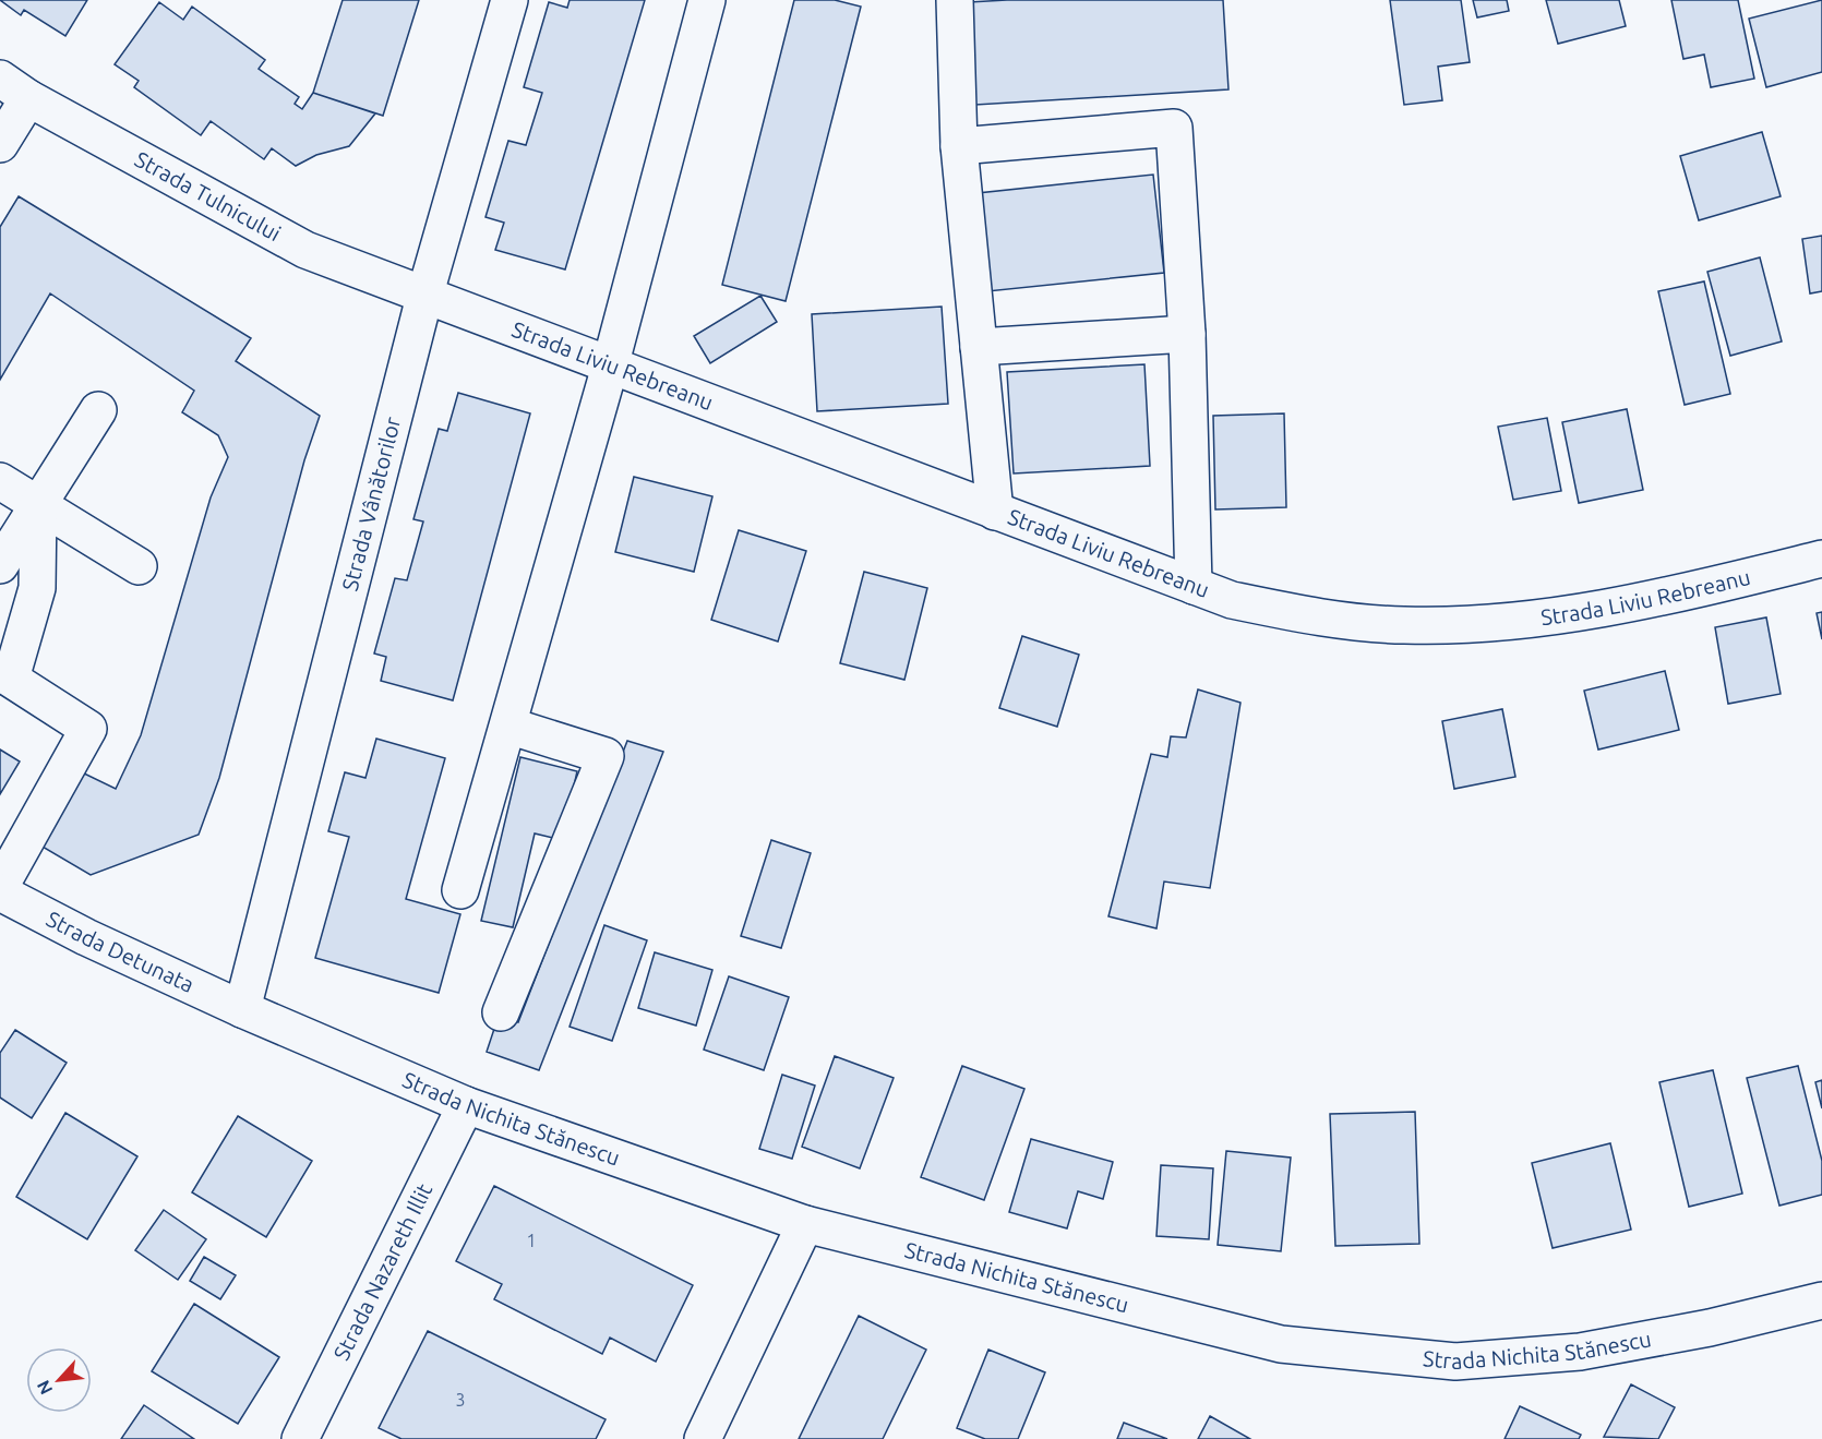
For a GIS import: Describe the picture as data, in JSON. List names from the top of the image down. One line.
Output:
{"streets":{"street":["Strada Tulnicului","Strada Liviu Rebreanu","Strada Vânătorilor","Strada Detunata","Strada Nichita Stănescu","Strada Nazareth Illit"]},"crossings":[["Strada Tulnicului","Strada Liviu Rebreanu"],["Strada Tulnicului","Strada Vânătorilor"],["Strada Liviu Rebreanu","Strada Vânătorilor"],["Strada Vânătorilor","Strada Detunata"],["Strada Vânătorilor","Strada Nichita Stănescu"],["Strada Detunata","Strada Nichita Stănescu"],["Strada Nichita Stănescu","Strada Nazareth Illit"]],"house_numbers":["1","3"],"north":"bottom left"}
